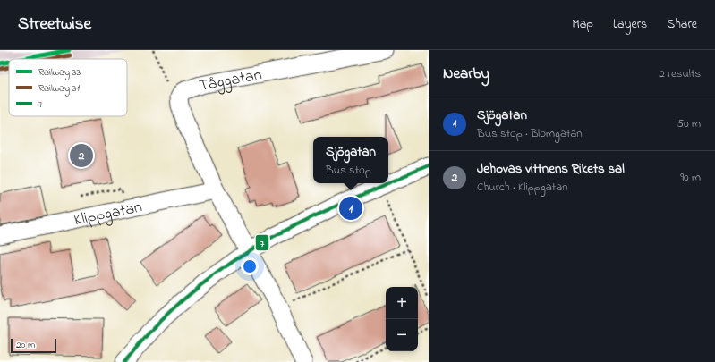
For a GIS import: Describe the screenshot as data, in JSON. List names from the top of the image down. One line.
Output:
{"streets":{"street":["Tåggatan","Klippgatan"]},"crossings":[["Tåggatan","Klippgatan"]],"lines":["rail line 33","rail line 31","transit line 7"],"legend":["Railway 33","Railway 31","7"],"scale_bar":"20 m","page":{"header":"Streetwise","nav":["Map","Layers","Share"],"heading":["Nearby","2 results"],"list":[{"mark":"1","name":"Sjögatan","note":"Bus stop · Blomgatan","value":"50 m"},{"mark":"2","name":"Jehovas vittnens Rikets sal","note":"Church · Klippgatan","value":"90 m"}],"popup":["Sjögatan","Bus stop"],"pins":["2","1"],"map_buttons":["+","−"],"scale":"20 m"}}
